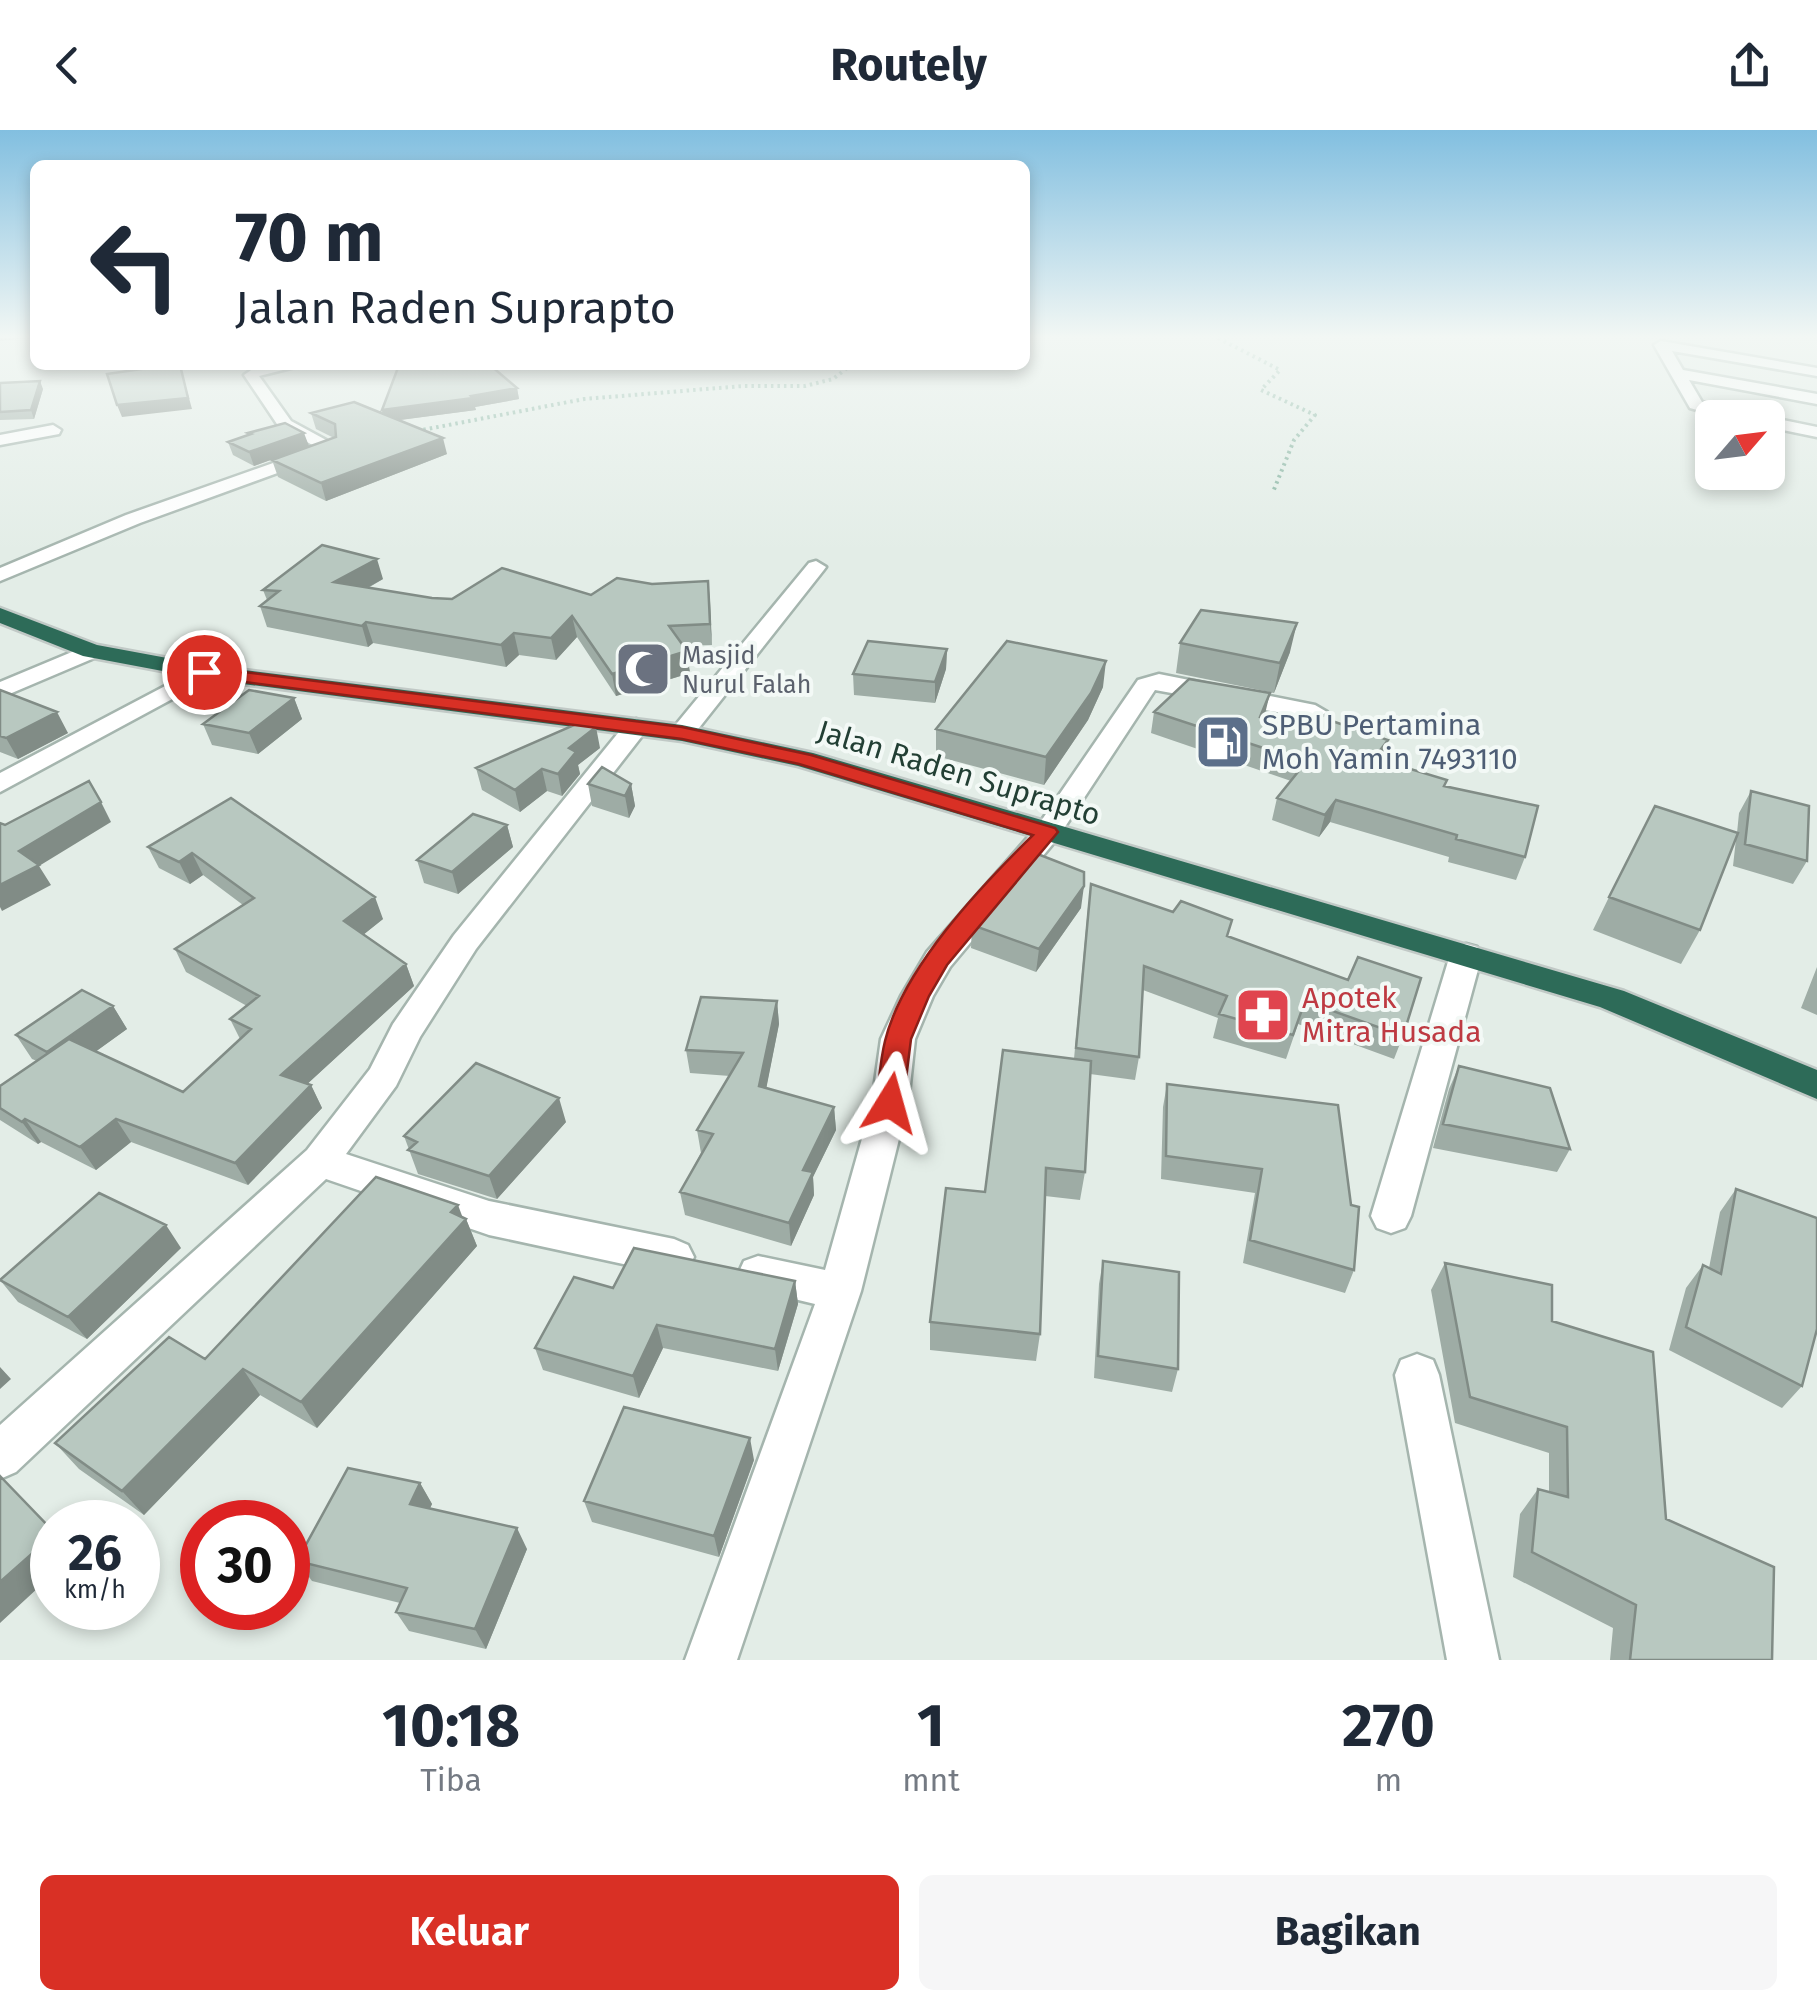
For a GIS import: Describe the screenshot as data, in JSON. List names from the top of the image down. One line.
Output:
{"streets":{"highway":["Jalan Raden Suprapto"]},"places":{"mosque":["Masjid Nurul Falah"],"fuel station":["SPBU Pertamina Moh Yamin 7493110"],"pharmacy":["Apotek Mitra Husada"]},"north":"top right","page":{"header":"Routely","turn":["70 m","Jalan Raden Suprapto"],"speed":"26 km/h","limit":"30","eta":["10:18","Tiba","1","mnt","270","m"],"buttons":["Keluar","Bagikan"]}}
